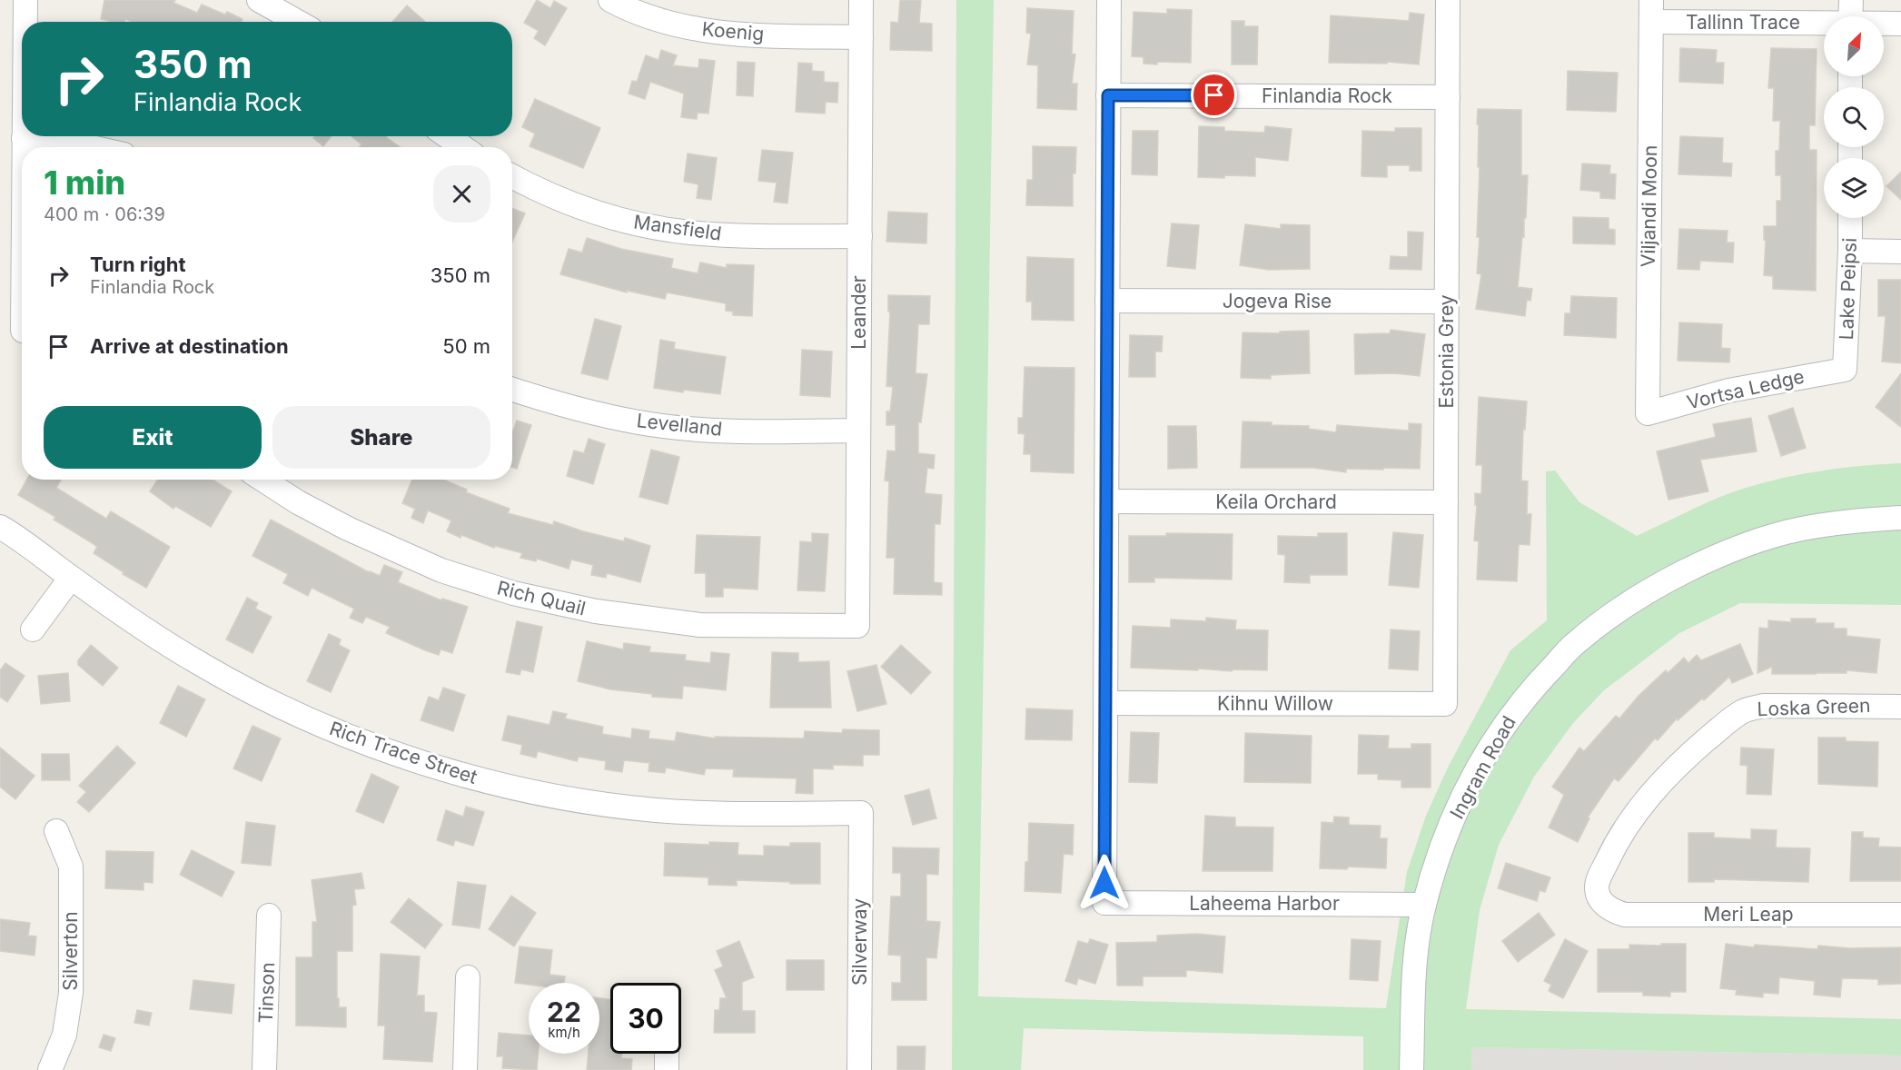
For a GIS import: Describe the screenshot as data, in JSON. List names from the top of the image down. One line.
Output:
{"streets":{"street":["Tallinn Trace","Koenig","Finlandia Rock","Viljandi Moon","Mansfield","Lake Peipsi","Jogeva Rise","Leander","Estonia Grey","Vortsa Ledge","Levelland","Keila Orchard","Rich Quail","Kihnu Willow","Loska Green","Rich Trace Street","Ingram Road","Laheema Harbor","Meri Leap","Silverway","Silverton","Tinson"]},"crossings":[["Tallinn Trace","Viljandi Moon"],["Koenig","Leander"],["Finlandia Rock","Estonia Grey"],["Viljandi Moon","Vortsa Ledge"],["Mansfield","Leander"],["Lake Peipsi","Vortsa Ledge"],["Jogeva Rise","Estonia Grey"],["Leander","Levelland"],["Leander","Rich Quail"],["Estonia Grey","Keila Orchard"],["Estonia Grey","Kihnu Willow"],["Kihnu Willow","Laheema Harbor"],["Loska Green","Meri Leap"],["Rich Trace Street","Silverway"],["Ingram Road","Laheema Harbor"]],"north":"top right","page":{"turn":["350 m","Finlandia Rock"],"heading":["1 min","400 m · 06:39"],"list":[{"name":"Turn right","note":"Finlandia Rock","value":"350 m"},{"name":"Arrive at destination","value":"50 m"}],"buttons":["Exit","Share"],"speed":"22 km/h","limit":"30"}}
